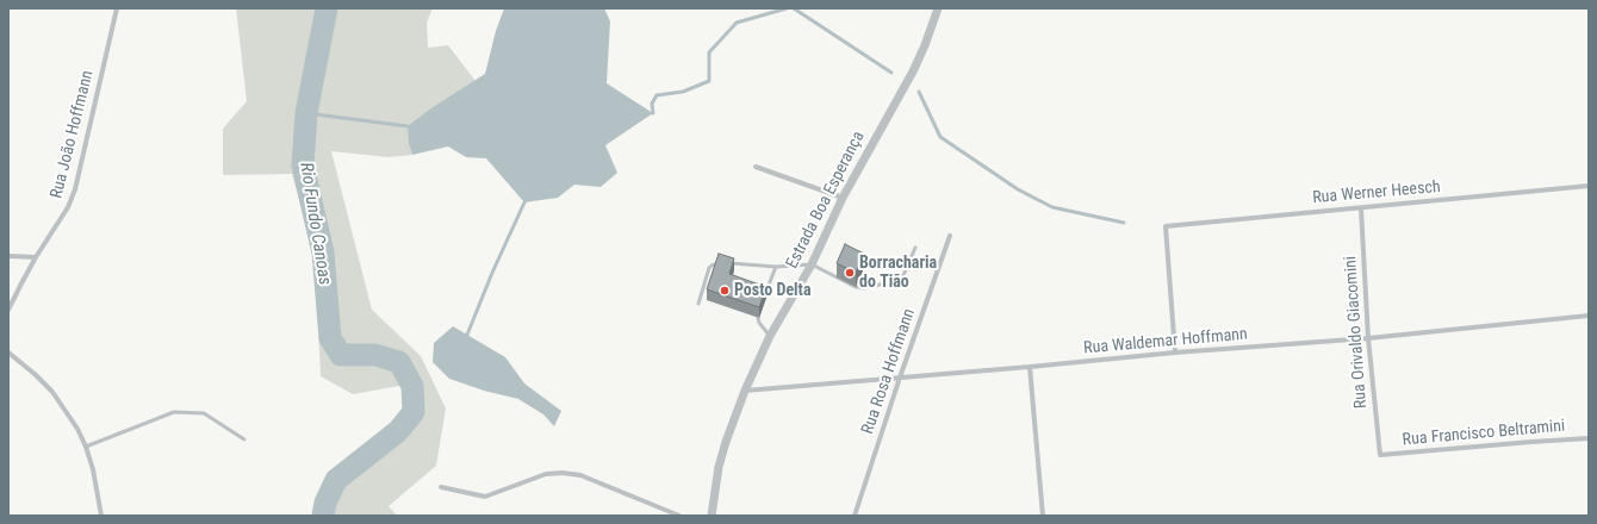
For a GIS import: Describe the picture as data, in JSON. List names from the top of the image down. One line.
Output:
{"streets":{"street":["Rua João Hoffmann","Rua Werner Heesch","Estrada Boa Esperança","Rua Orivaldo Giacomini","Rua Waldemar Hoffmann","Rua Rosa Hoffmann","Rua Francisco Beltramini"]},"crossings":[["Rua Werner Heesch","Rua Orivaldo Giacomini"],["Rua Werner Heesch","Rua Waldemar Hoffmann"],["Estrada Boa Esperança","Rua Waldemar Hoffmann"],["Rua Orivaldo Giacomini","Rua Waldemar Hoffmann"],["Rua Orivaldo Giacomini","Rua Francisco Beltramini"],["Rua Waldemar Hoffmann","Rua Rosa Hoffmann"]],"water":["Rio Fundo Canoas"],"places":["Borracharia do Tião","Posto Delta"]}
